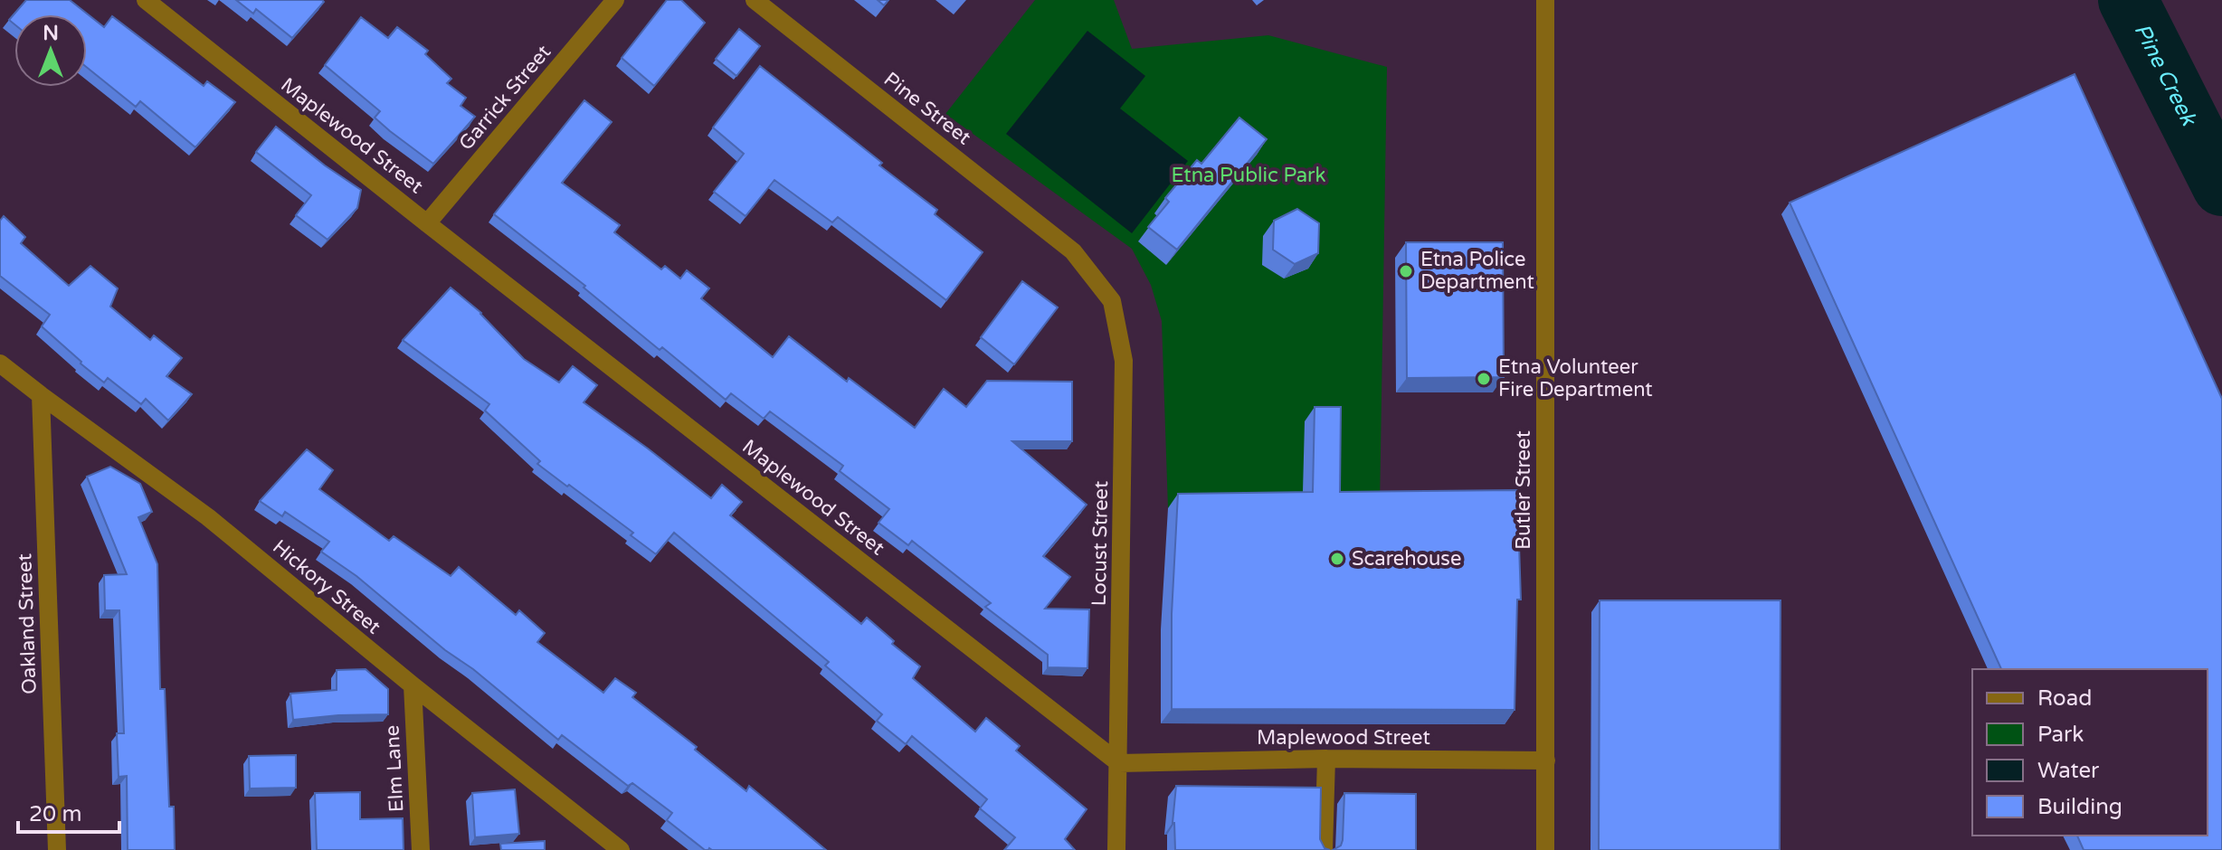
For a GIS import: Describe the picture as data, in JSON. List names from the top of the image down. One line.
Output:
{"streets":{"street":["Garrick Street","Pine Street","Maplewood Street","Butler Street","Locust Street","Hickory Street","Oakland Street","Elm Lane"]},"crossings":[["Garrick Street","Maplewood Street"],["Pine Street","Locust Street"],["Maplewood Street","Butler Street"],["Maplewood Street","Locust Street"],["Hickory Street","Oakland Street"],["Hickory Street","Elm Lane"]],"water":["Pine Creek"],"parks":["Etna Public Park"],"places":["Etna Police Department","Etna Volunteer Fire Department","Scarehouse"],"legend":["Road","Park","Water","Building"],"scale_bar":"20 m","north":"top"}
